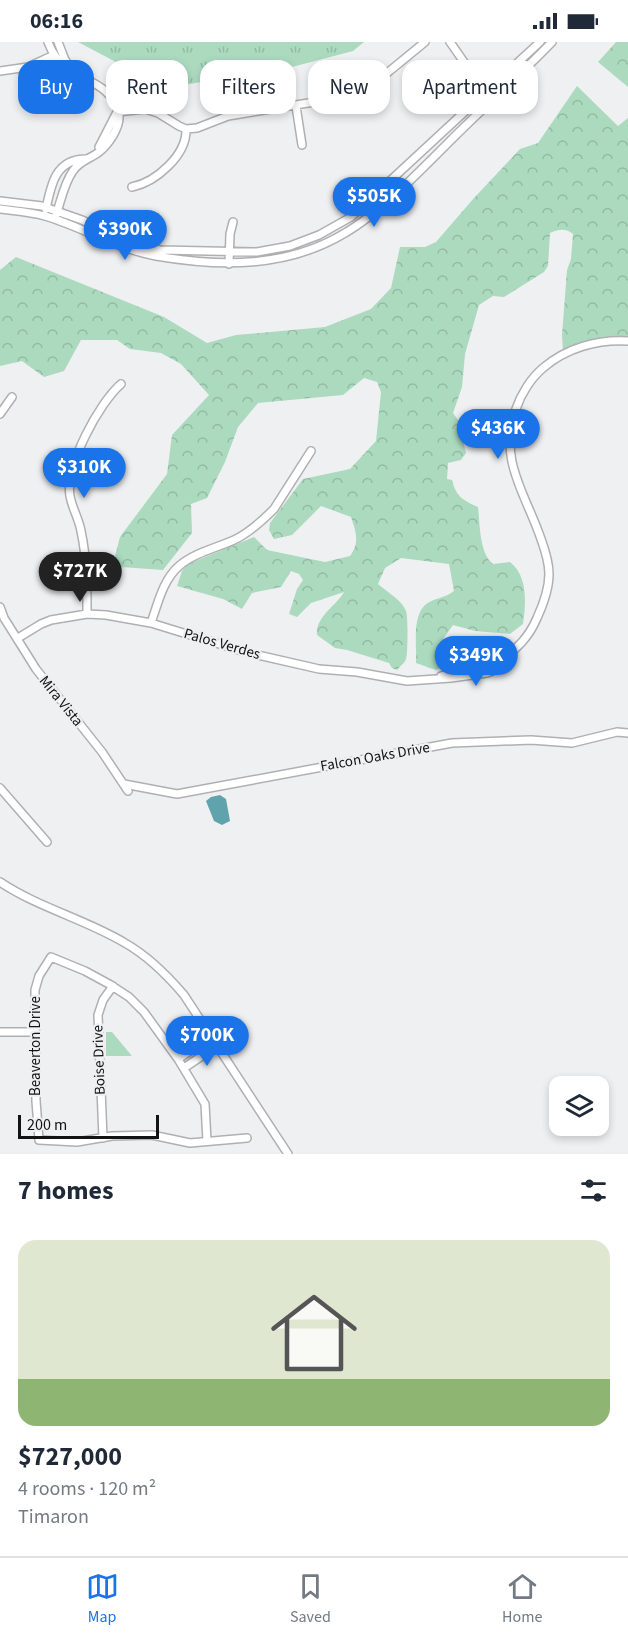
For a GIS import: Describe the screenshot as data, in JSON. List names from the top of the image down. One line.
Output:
{"streets":{"street":["Palos Verdes","Mira Vista","Falcon Oaks Drive","Beaverton Drive","Boise Drive"]},"crossings":[["Palos Verdes","Mira Vista"],["Mira Vista","Falcon Oaks Drive"],["Beaverton Drive","Boise Drive"]],"scale_bar":"200 m","page":{"status":"06:16","chip":["Buy","Rent","Filters","New","Apartment"],"price":["$505K","$390K","$436K","$310K","$727K","$349K","$700K"],"scale":"200 m","heading":"7 homes","list":[{"name":"$727,000","note":"4 rooms · 120 m² · Timaron"}],"tabs":["Map","Saved","Home"]}}
